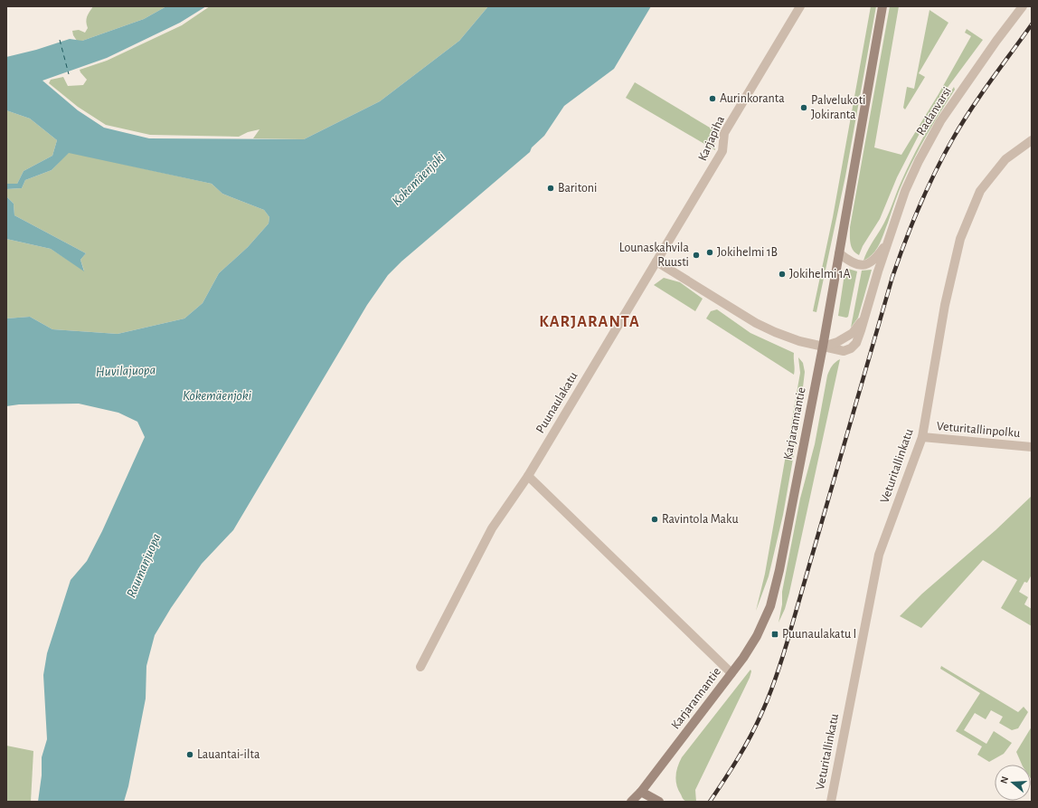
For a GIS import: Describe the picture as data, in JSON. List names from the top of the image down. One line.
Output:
{"streets":{"main road":["Karjarannantie"],"street":["Radanvarsi","Karjapiha","Puunaulakatu","Veturitallinpolku","Veturitallinkatu"]},"crossings":[["Radanvarsi","Karjarannantie"],["Karjapiha","Puunaulakatu"],["Veturitallinpolku","Veturitallinkatu"]],"districts":["KARJARANTA"],"water":["Kokemäenjoki","Huvilajuopa","Raumanjuopa"],"places":{"other":["Aurinkoranta","Palvelukoti Jokiranta","Baritoni","Jokihelmi 1B","Lounaskahvila Ruusti","Jokihelmi 1A","Ravintola Maku","Lauantai-ilta"],"transit":["Puunaulakatu I"]},"north":"left"}
